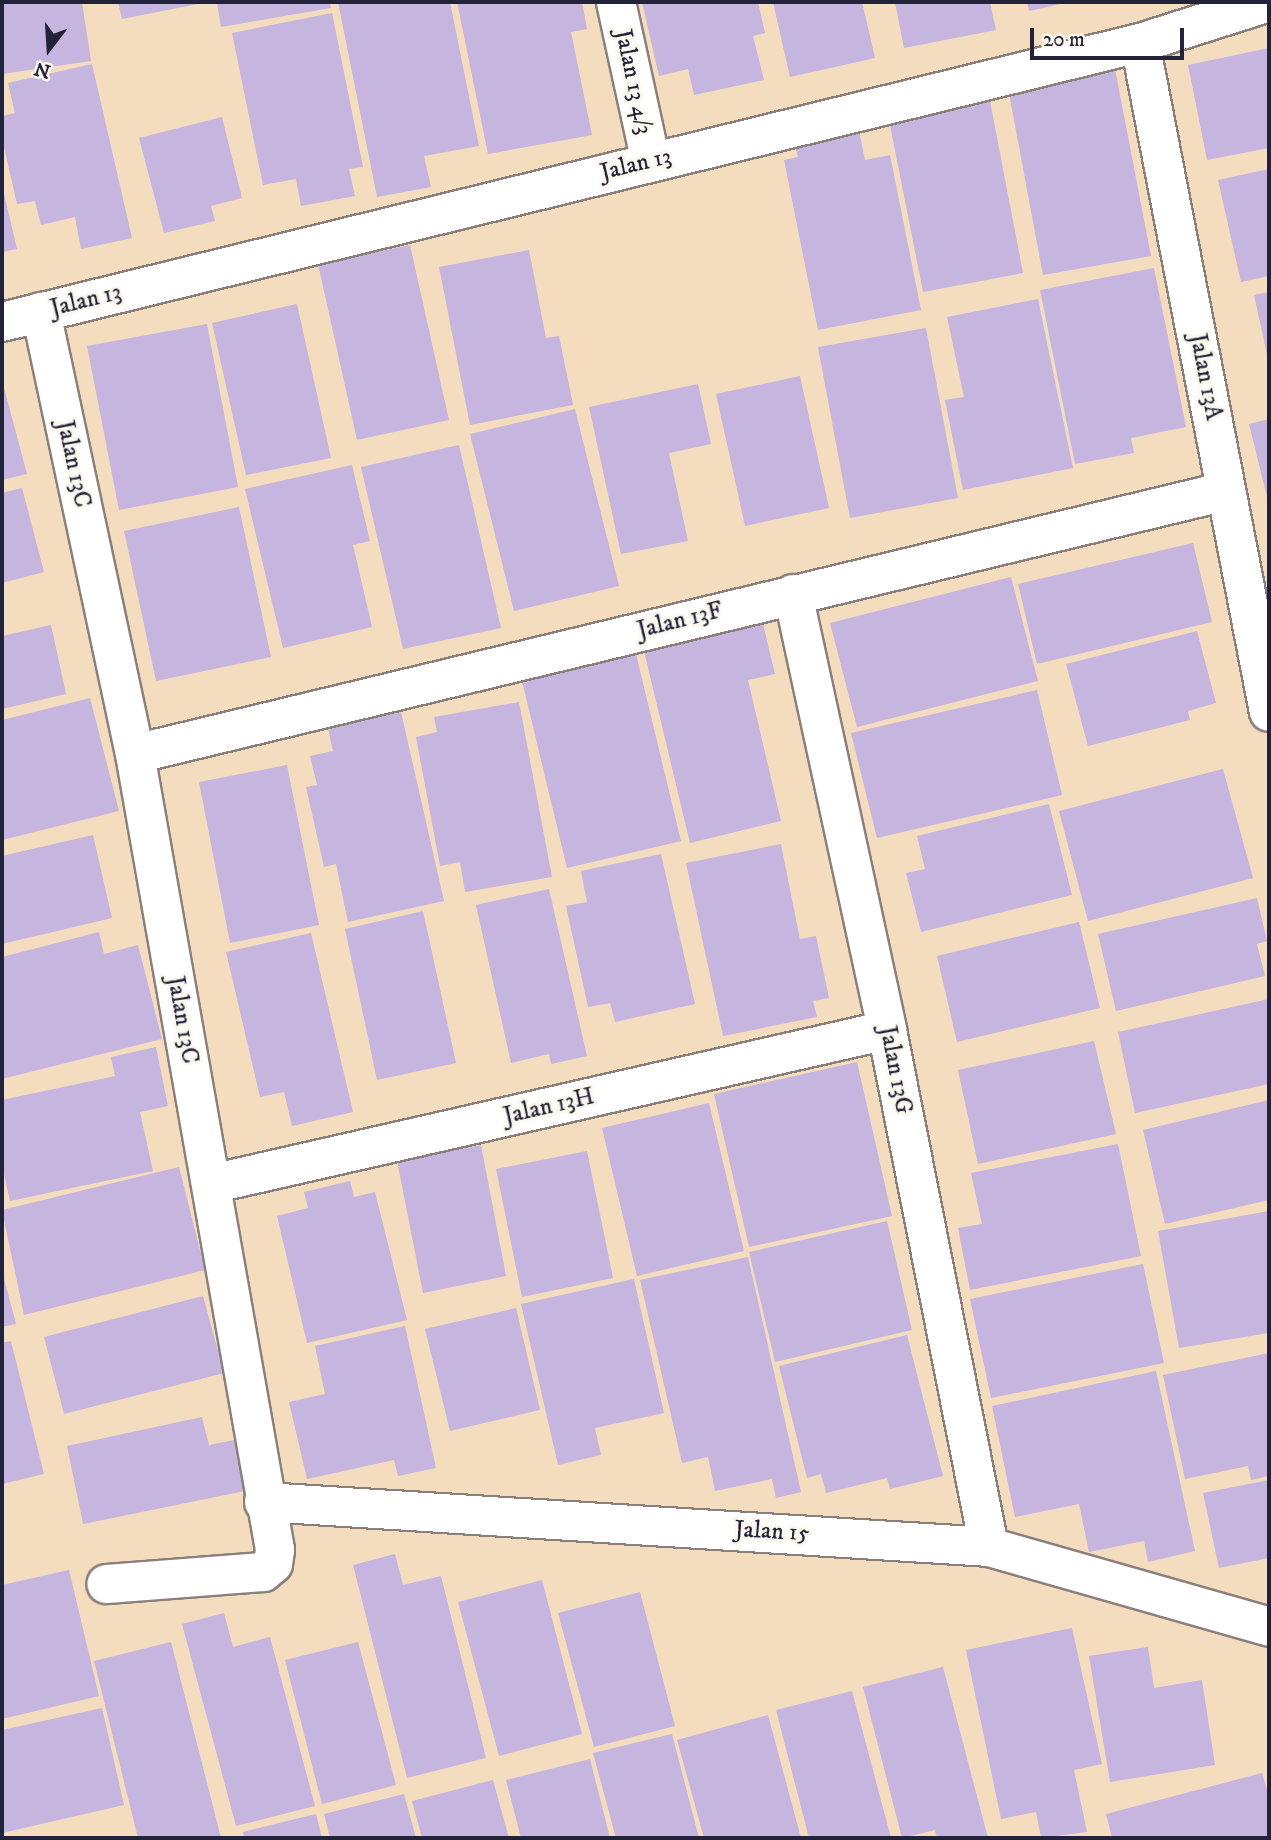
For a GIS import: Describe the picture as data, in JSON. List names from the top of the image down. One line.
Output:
{"streets":{"street":["Jalan 13 4/3","Jalan 13","Jalan 13A","Jalan 13C","Jalan 13F","Jalan 13G","Jalan 13H","Jalan 15"]},"crossings":[["Jalan 13 4/3","Jalan 13"],["Jalan 13","Jalan 13A"],["Jalan 13","Jalan 13C"],["Jalan 13A","Jalan 13F"],["Jalan 13C","Jalan 13F"],["Jalan 13C","Jalan 13H"],["Jalan 13C","Jalan 15"],["Jalan 13F","Jalan 13G"],["Jalan 13G","Jalan 13H"],["Jalan 13G","Jalan 15"]],"scale_bar":"20 m","north":"bottom"}
